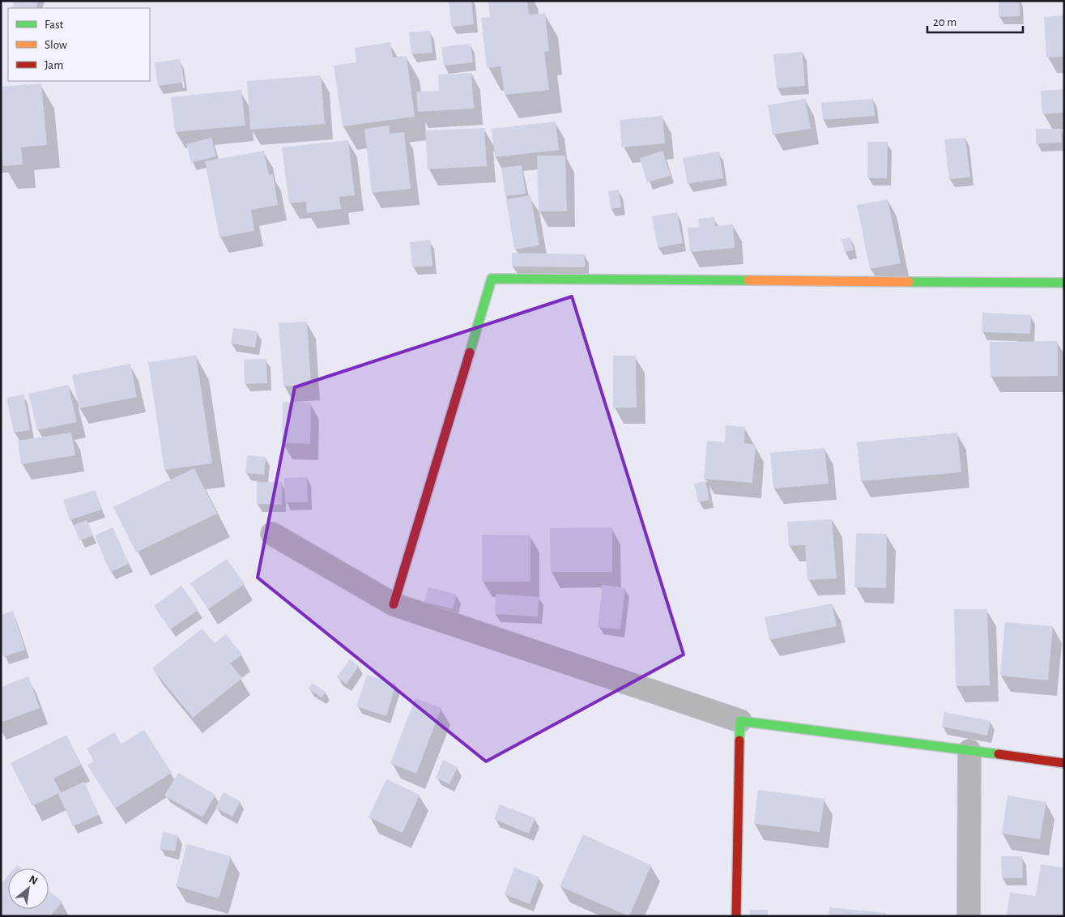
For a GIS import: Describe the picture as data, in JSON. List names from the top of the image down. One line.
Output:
{"legend":["Fast","Slow","Jam"],"scale_bar":"20 m","north":"top right"}
